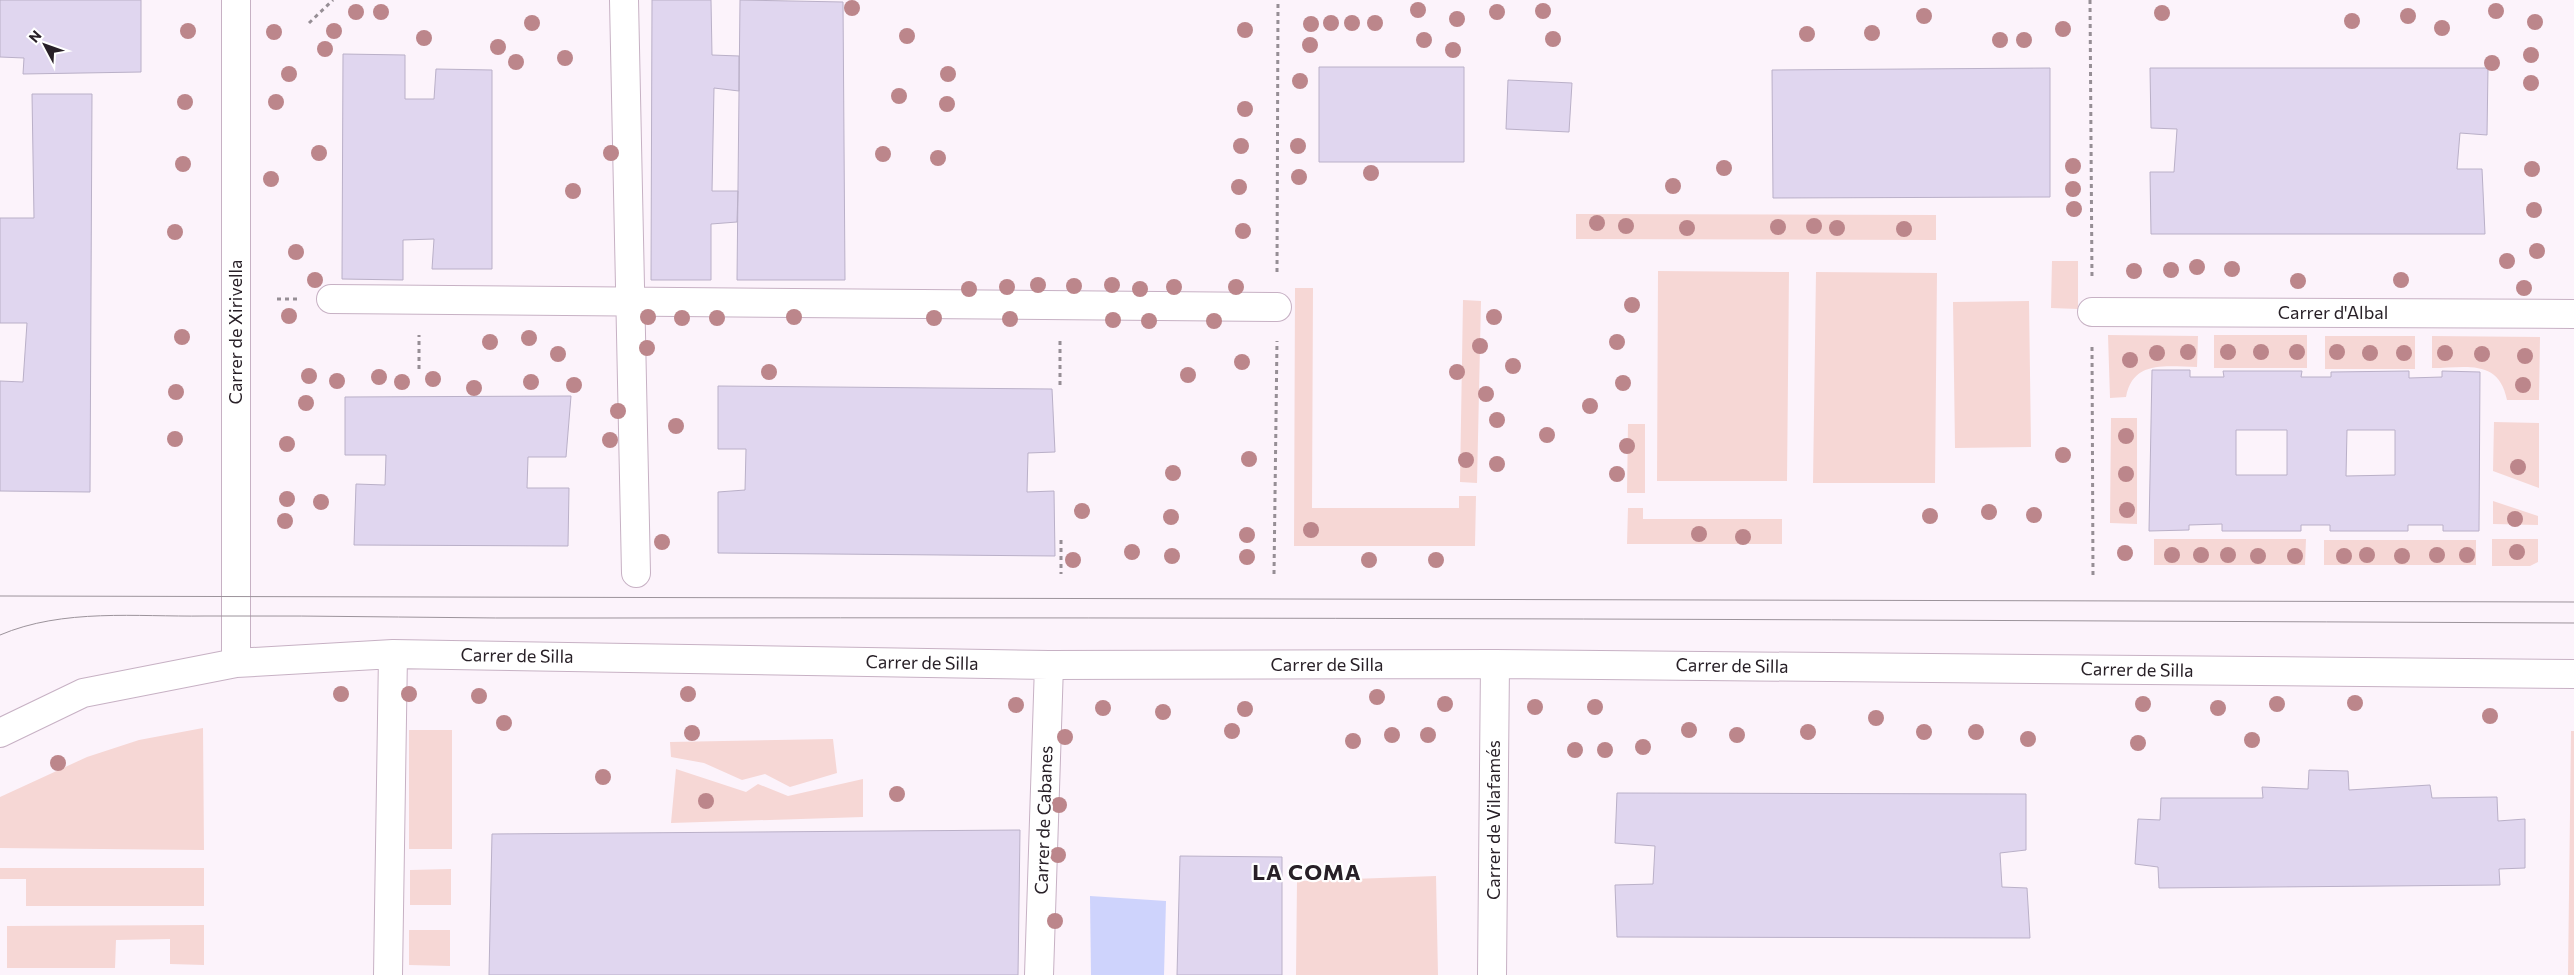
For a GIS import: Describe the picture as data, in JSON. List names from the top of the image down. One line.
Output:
{"streets":{"street":["Carrer d'Albal","Carrer de Xirivella","Carrer de Silla","Carrer de Cabanes","Carrer de Vilafamés"]},"crossings":[["Carrer de Xirivella","Carrer de Silla"],["Carrer de Silla","Carrer de Cabanes"],["Carrer de Silla","Carrer de Vilafamés"]],"districts":["LA COMA"],"north":"top left"}
